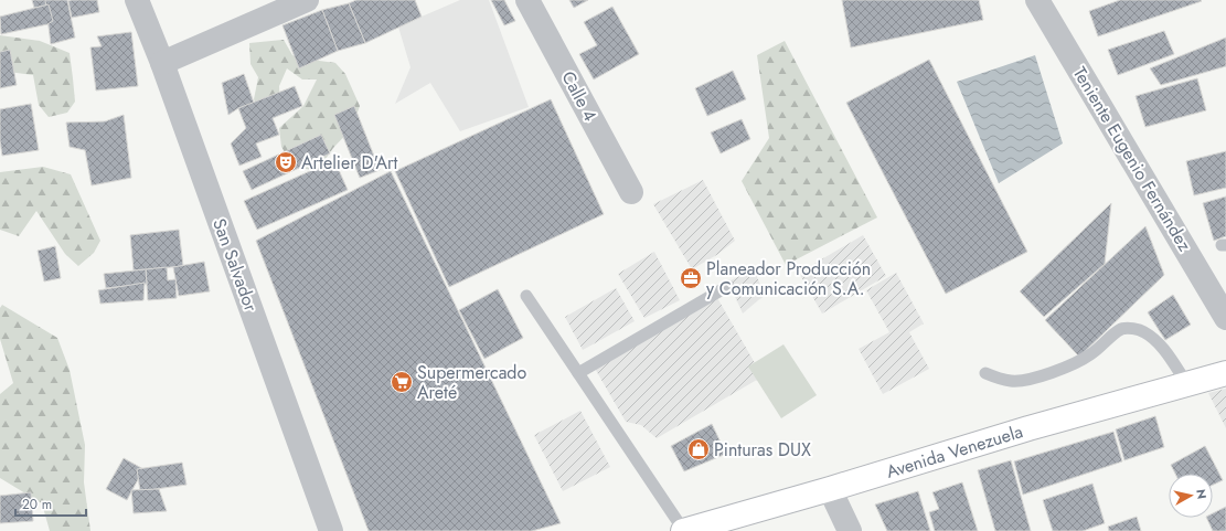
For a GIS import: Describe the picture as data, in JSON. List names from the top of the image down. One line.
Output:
{"streets":{"main road":["Avenida Venezuela"],"street":["Calle 4","Teniente Eugenio Fernández","San Salvador"]},"places":{"theatre":["Artelier D'Art"],"office":["Planeador Producción y Comunicación S.A."],"supermarket":["Supermercado Areté"],"shop":["Pinturas DUX"]},"scale_bar":"20 m","north":"right"}
